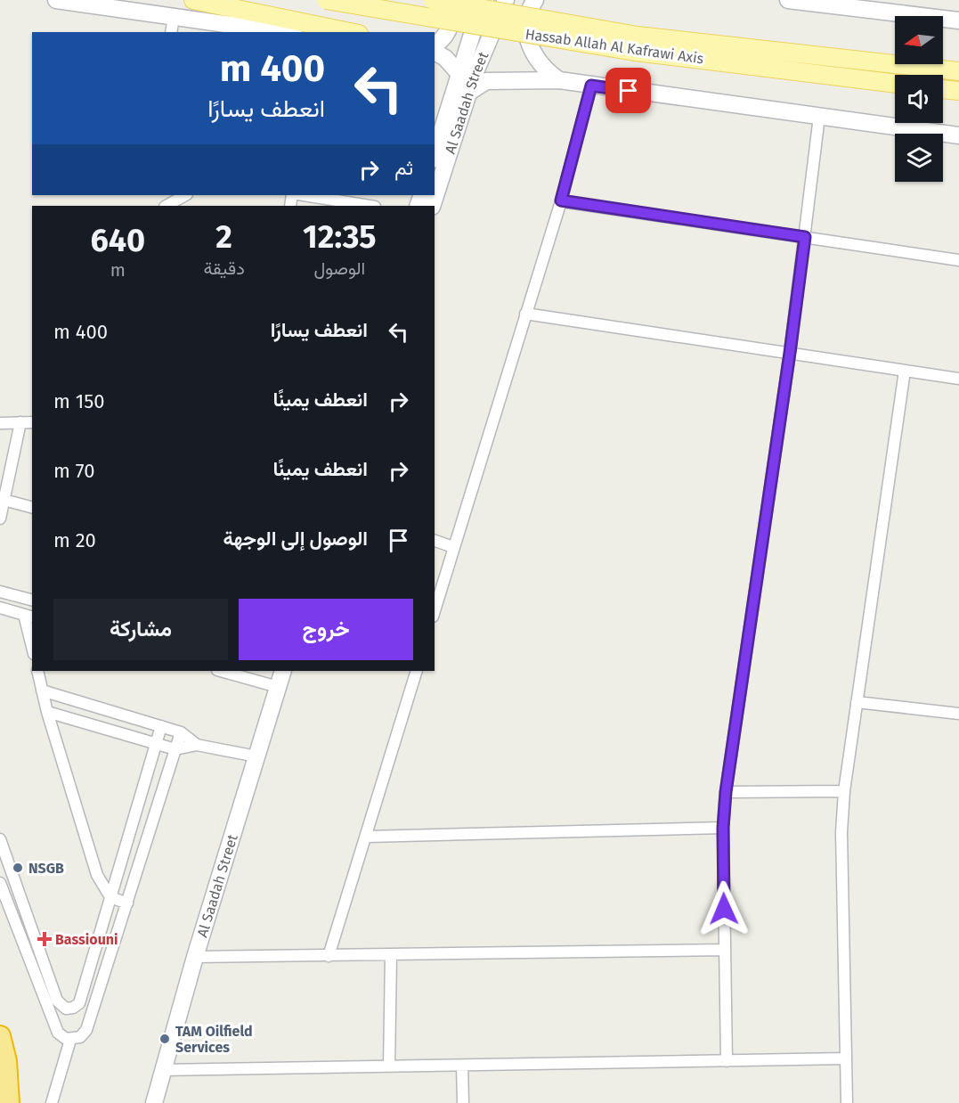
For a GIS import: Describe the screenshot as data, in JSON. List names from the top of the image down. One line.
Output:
{"streets":{"main road":["Hassab Allah Al Kafrawi Axis"],"street":["Al Saadah Street"]},"places":{"other":["NSGB","TAM Oilfield Services"],"health":["Bassiouni"]},"north":"left","page":{"turn":["400 m","انعطف يسارًا"],"then":"ثم","eta":["12:35","الوصول","2","دقيقة","640","m"],"list":[{"name":"انعطف يسارًا","value":"400 m"},{"name":"انعطف يمينًا","value":"150 m"},{"name":"انعطف يمينًا","value":"70 m"},{"name":"الوصول إلى الوجهة","value":"20 m"}],"buttons":["خروج","مشاركة"]}}
